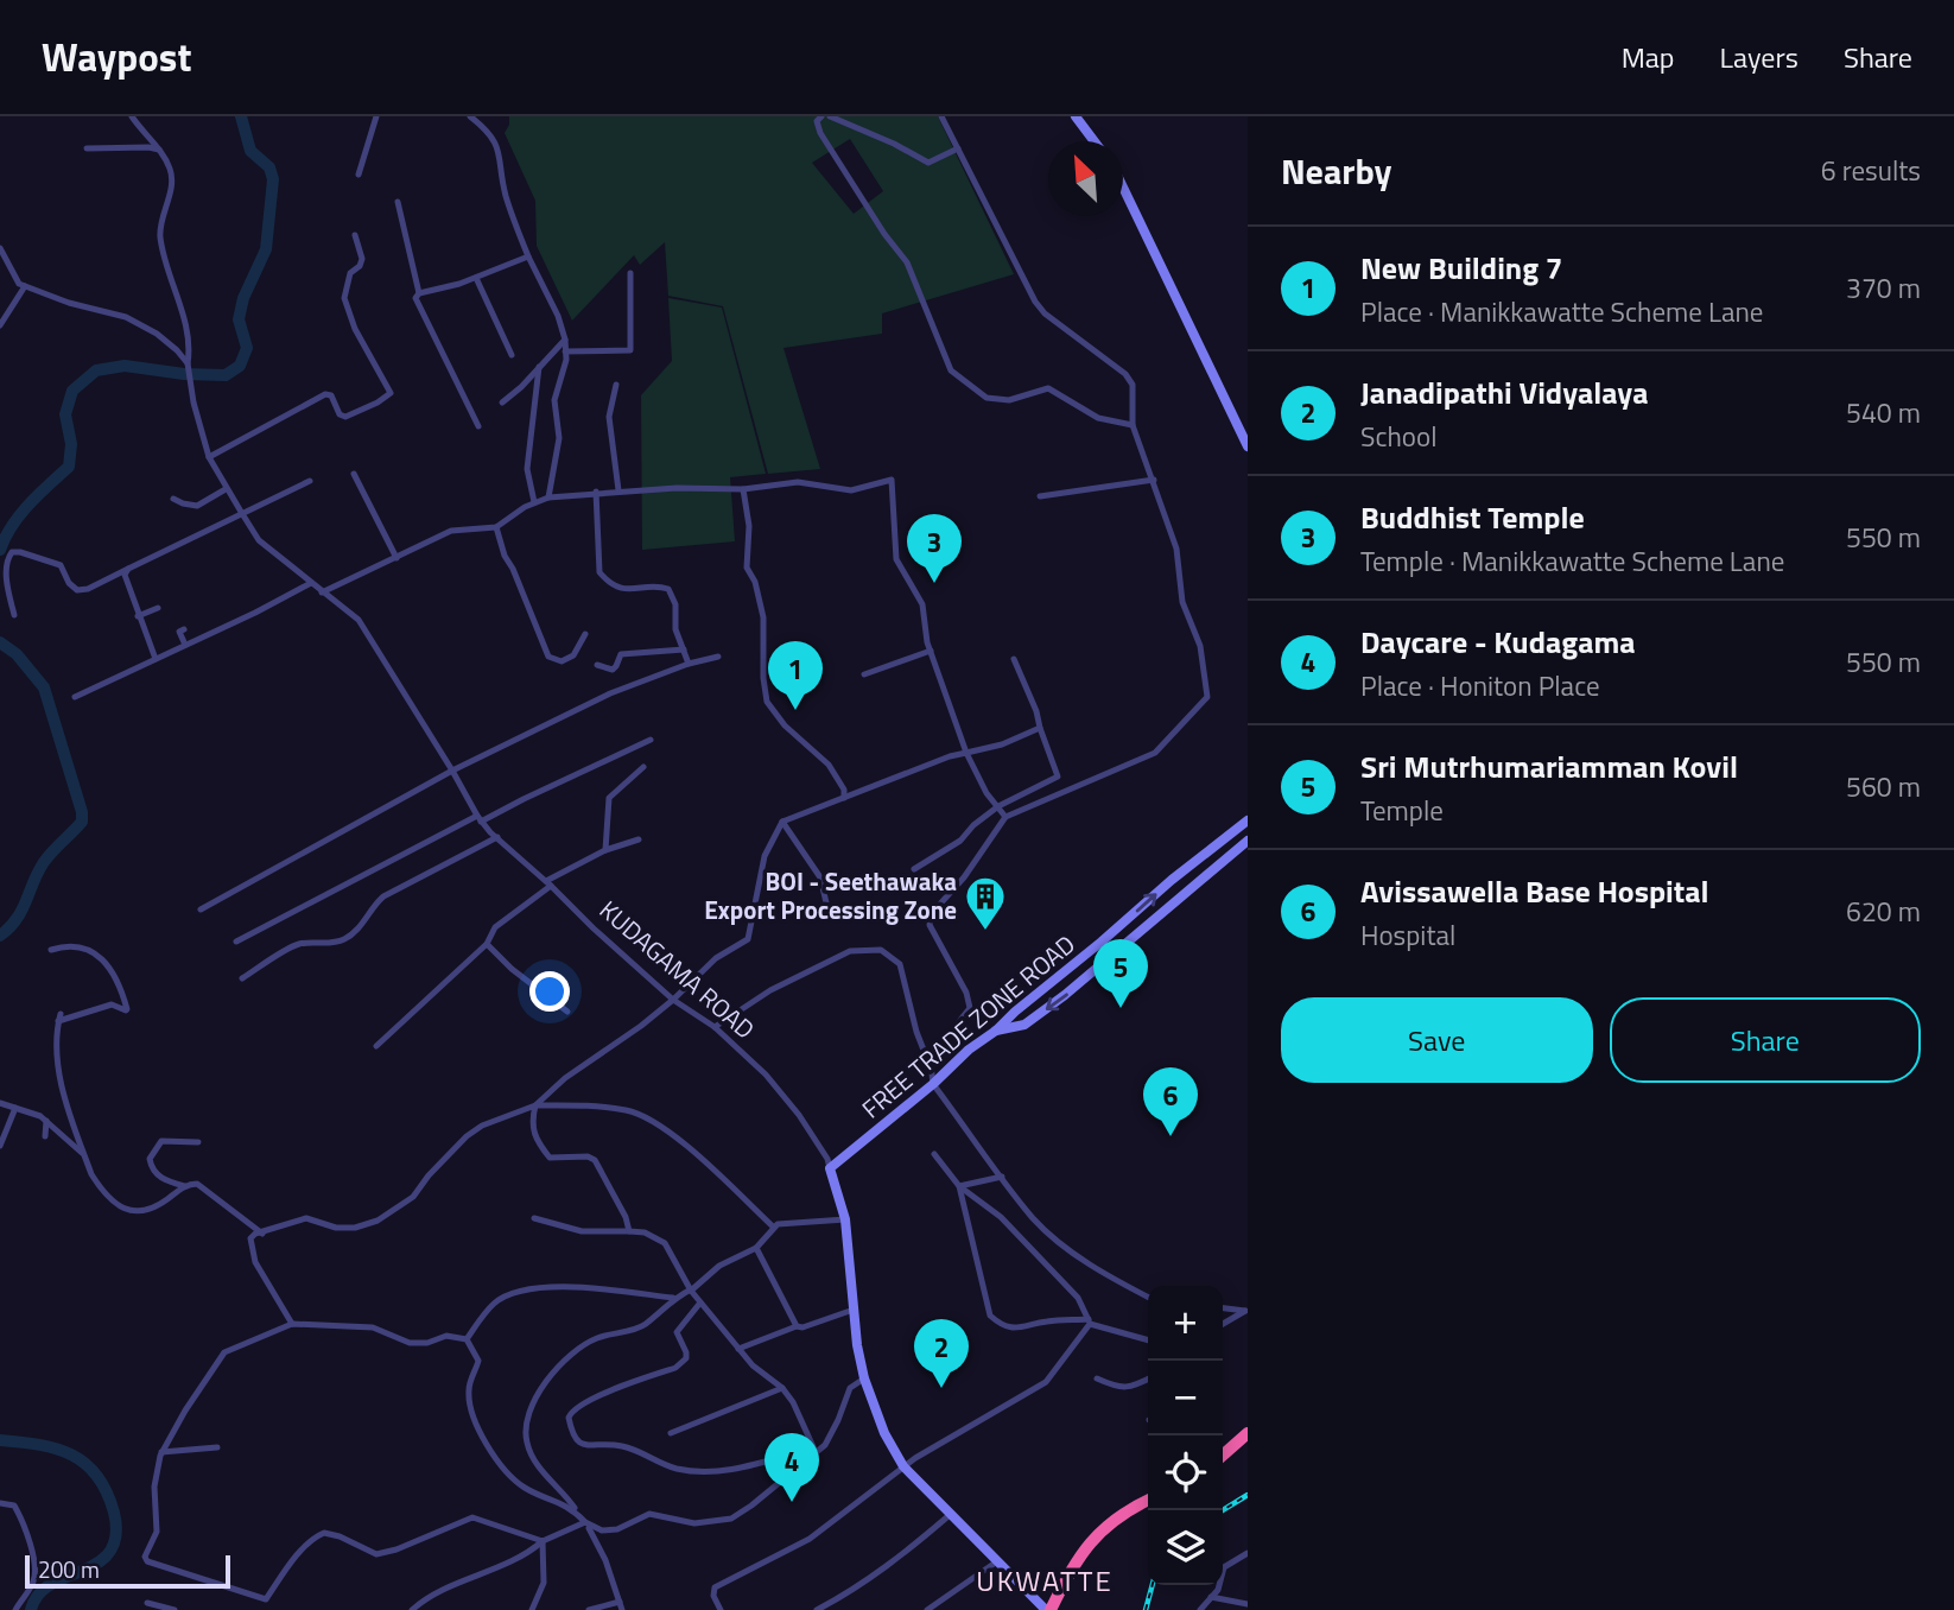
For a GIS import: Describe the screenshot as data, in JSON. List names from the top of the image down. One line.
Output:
{"streets":{"street":["KUDAGAMA ROAD","FREE TRADE ZONE ROAD"]},"crossings":[["KUDAGAMA ROAD","FREE TRADE ZONE ROAD"]],"districts":["UKWATTE"],"places":{"building":["BOI - Seethawaka Export Processing Zone"]},"scale_bar":"200 m","north":"top left","page":{"header":"Waypost","nav":["Map","Layers","Share"],"heading":["Nearby","6 results"],"list":[{"mark":"1","name":"New Building 7","note":"Place · Manikkawatte Scheme Lane","value":"370 m"},{"mark":"2","name":"Janadipathi Vidyalaya","note":"School","value":"540 m"},{"mark":"3","name":"Buddhist Temple","note":"Temple · Manikkawatte Scheme Lane","value":"550 m"},{"mark":"4","name":"Daycare - Kudagama","note":"Place · Honiton Place","value":"550 m"},{"mark":"5","name":"Sri Mutrhumariamman Kovil","note":"Temple","value":"560 m"},{"mark":"6","name":"Avissawella Base Hospital","note":"Hospital","value":"620 m"}],"pins":["3","1","5","6","2","4"],"buttons":["Save","Share"],"map_buttons":["+","−"],"scale":"200 m"}}
